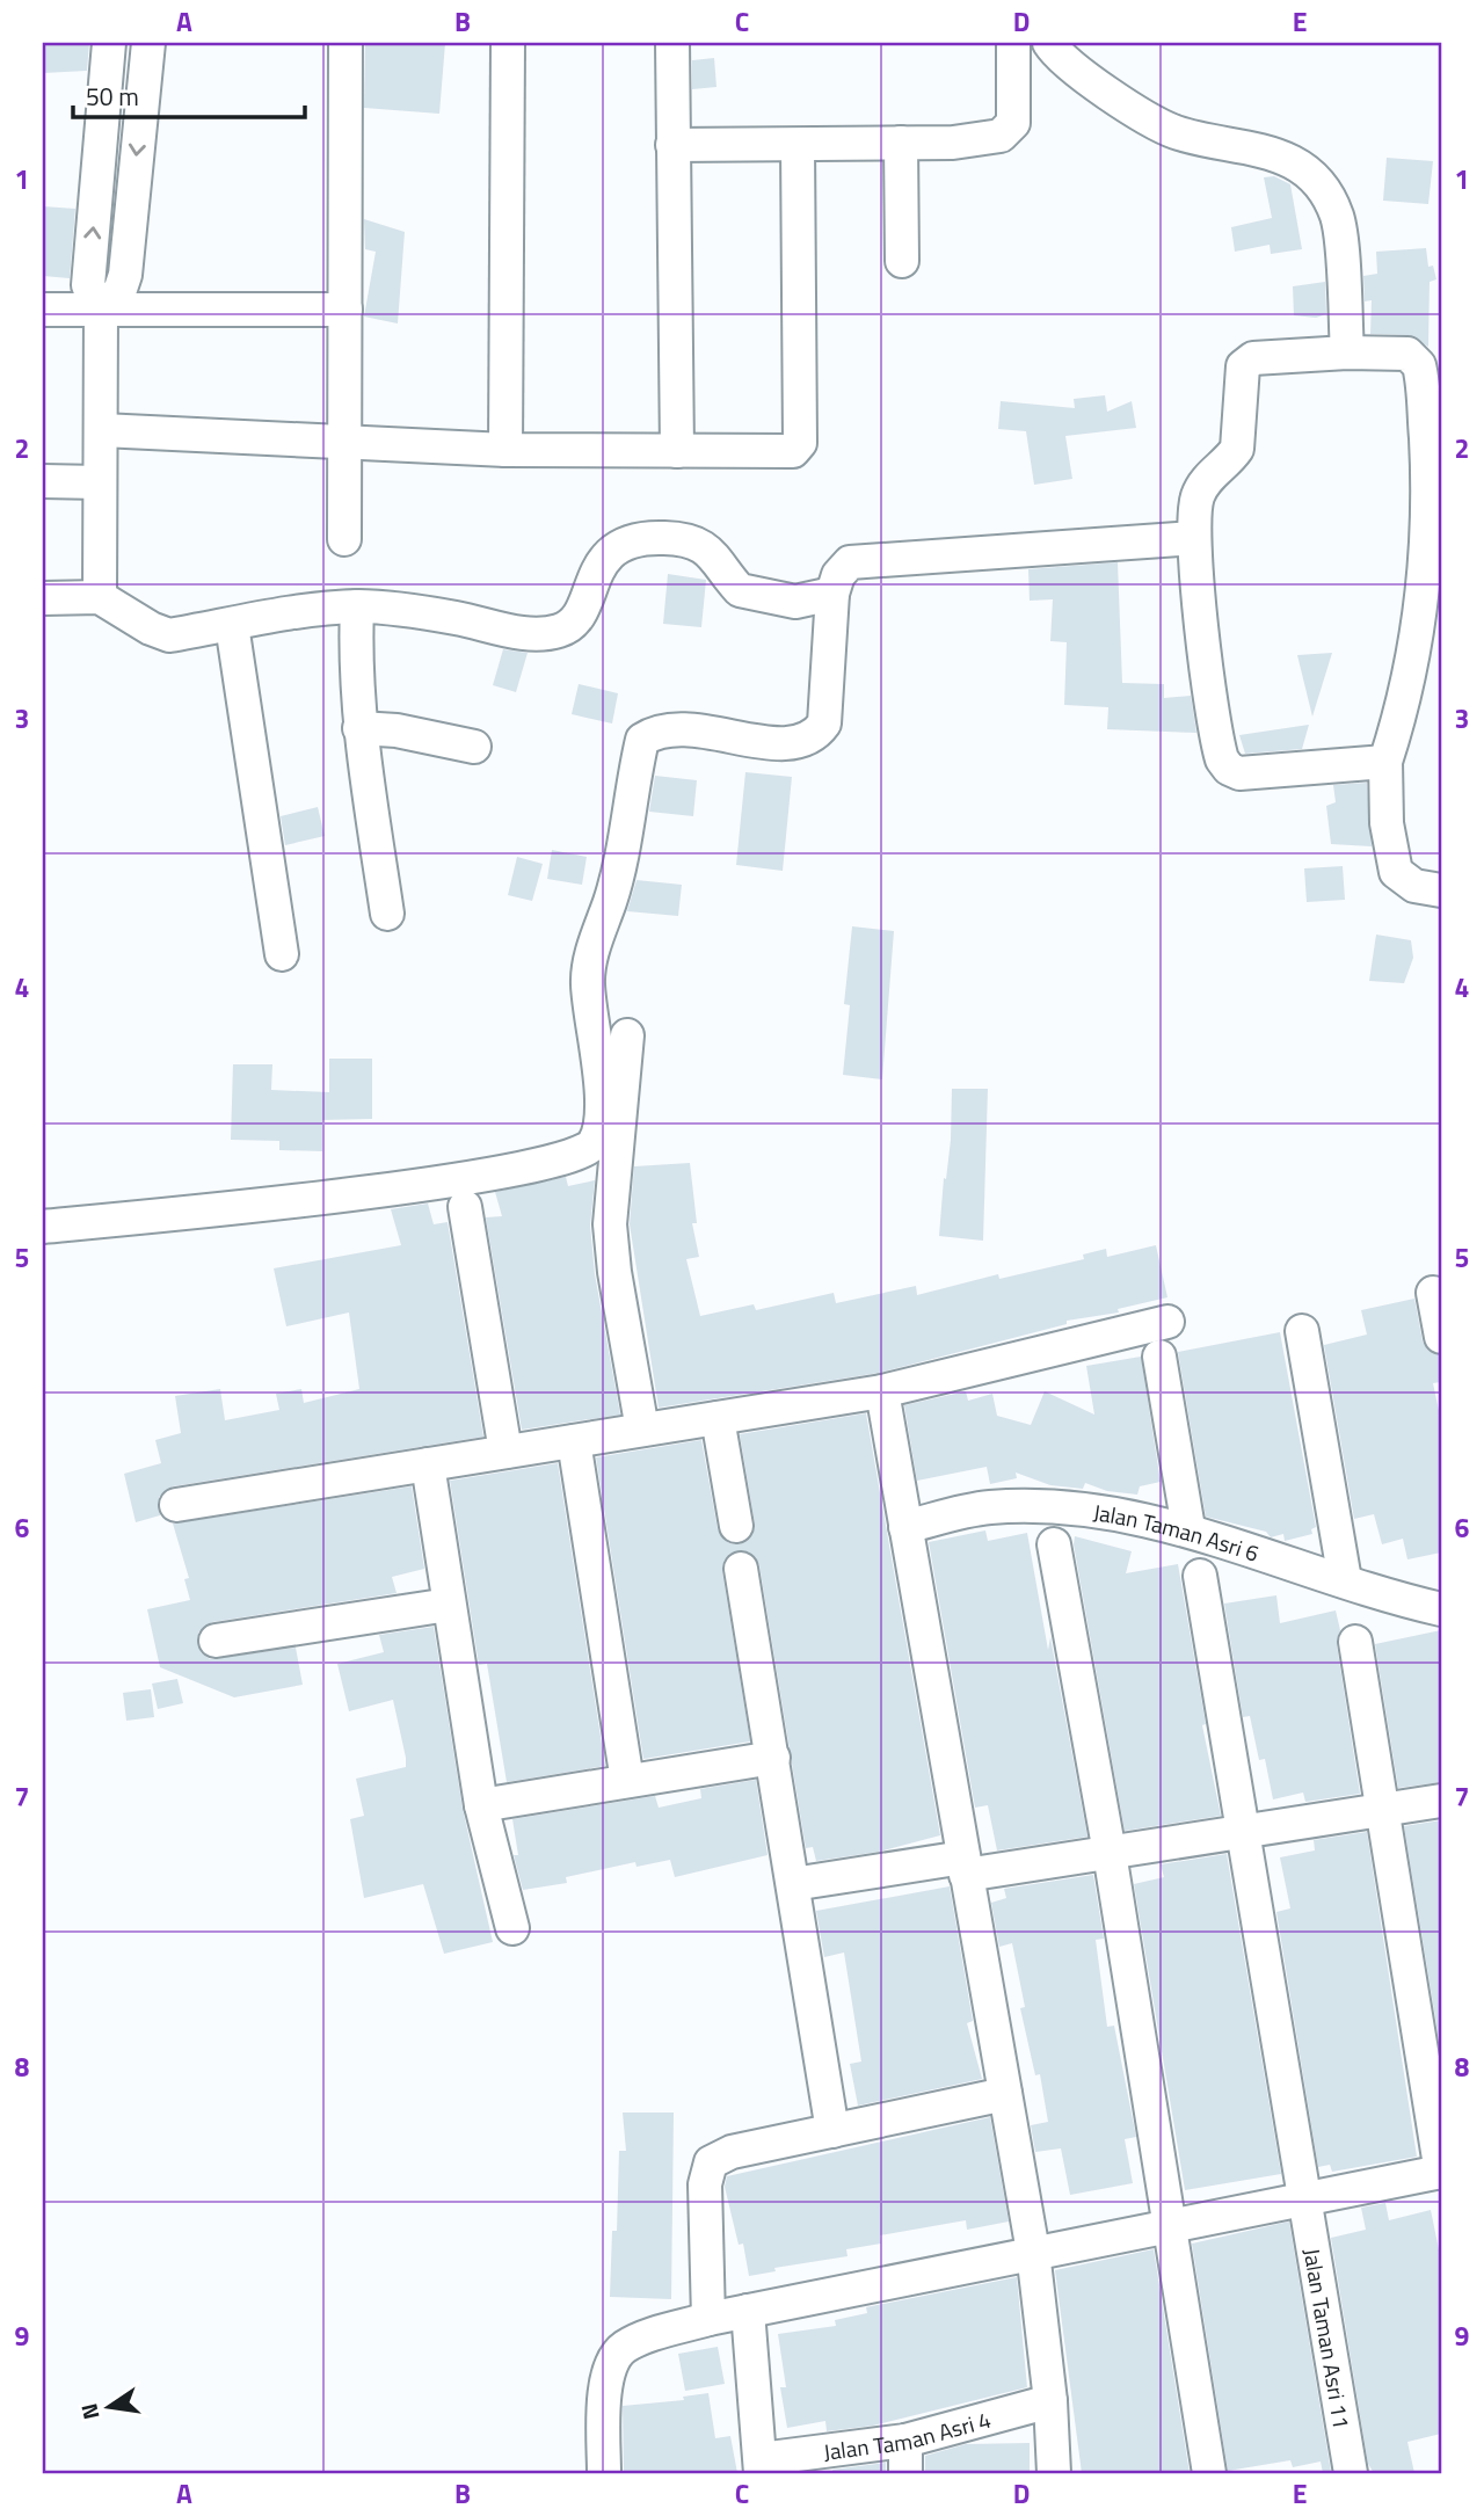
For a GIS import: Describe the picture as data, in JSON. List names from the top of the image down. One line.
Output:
{"streets":{"street":["Jalan Taman Asri 6","Jalan Taman Asri 11","Jalan Taman Asri 4"]},"scale_bar":"50 m","north":"left","grid":{"columns":["A","B","C","D","E"],"rows":["1","2","3","4","5","6","7","8","9"]}}
